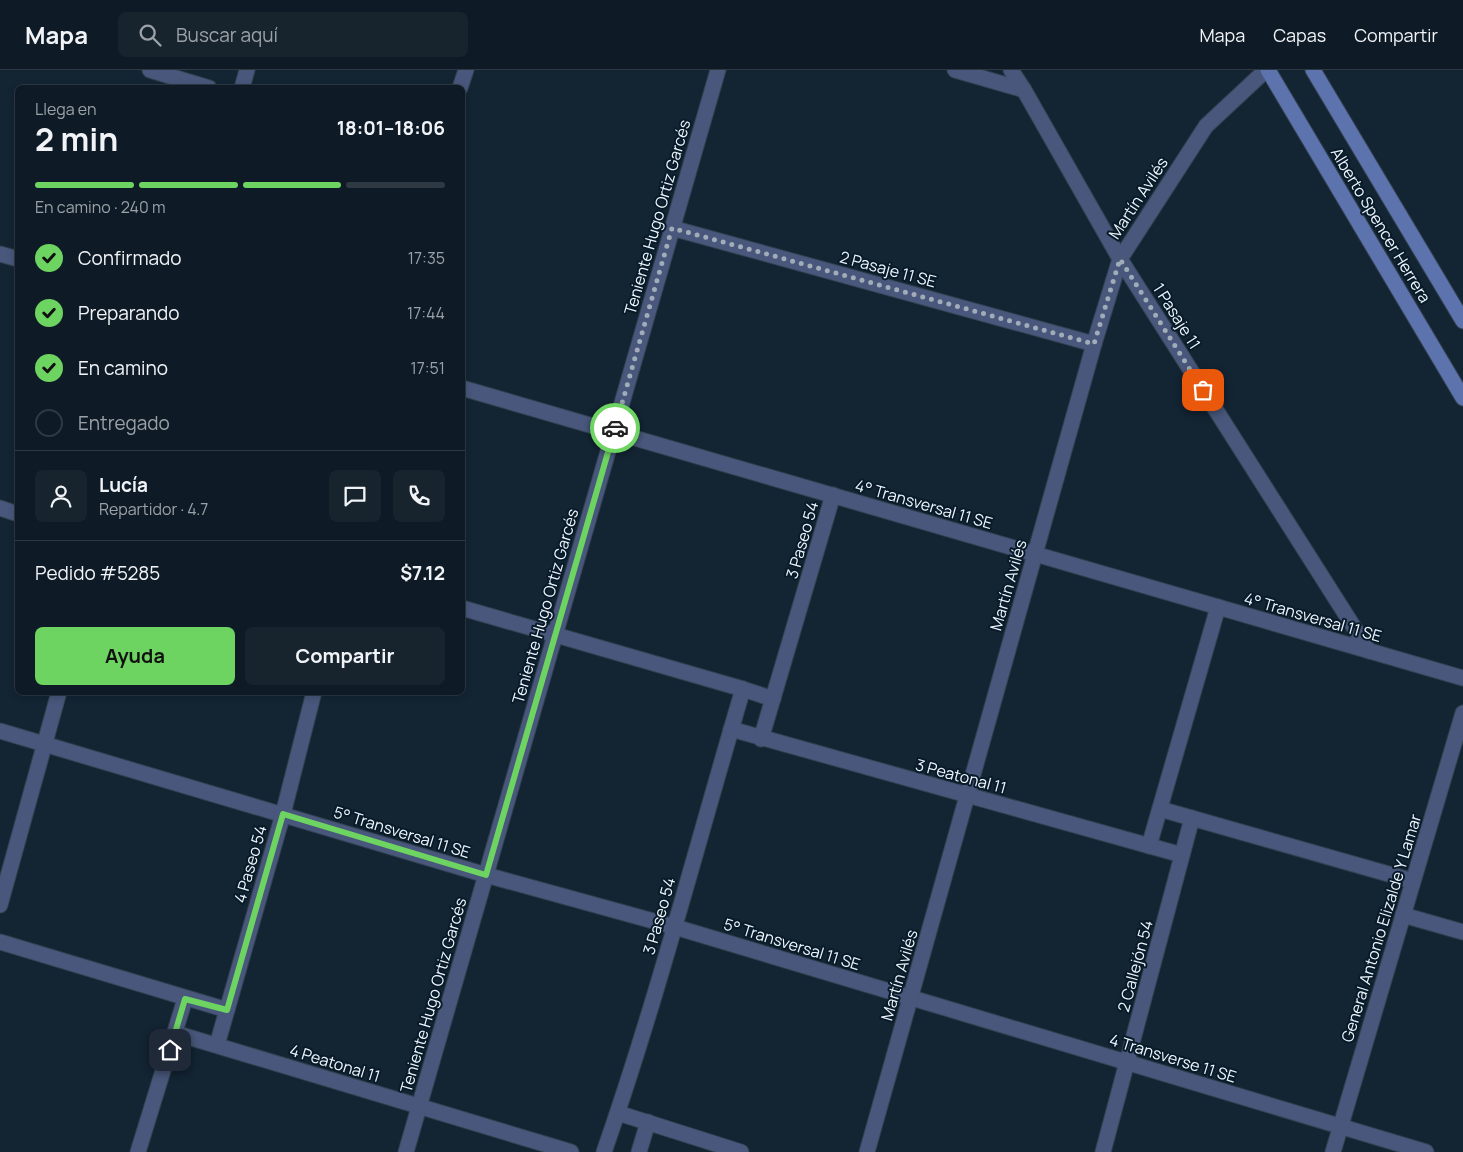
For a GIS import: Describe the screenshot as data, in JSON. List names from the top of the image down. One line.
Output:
{"streets":{"street":["Martín Avilés","Teniente Hugo Ortiz Garcés","Alberto Spencer Herrera","2 Pasaje 11 SE","1 Pasaje 11","4° Transversal 11 SE","3 Paseo 54","3 Peatonal 11","5° Transversal 11 SE","4 Paseo 54","General Antonio Elizalde Y Lamar","2 Callejón 54","4 Transverse 11 SE","4 Peatonal 11"]},"crossings":[["Martín Avilés","Alberto Spencer Herrera"],["Martín Avilés","2 Pasaje 11 SE"],["Martín Avilés","1 Pasaje 11"],["Martín Avilés","4° Transversal 11 SE"],["Martín Avilés","3 Peatonal 11"],["Martín Avilés","5° Transversal 11 SE"],["Martín Avilés","4 Transverse 11 SE"],["Teniente Hugo Ortiz Garcés","2 Pasaje 11 SE"],["Teniente Hugo Ortiz Garcés","4° Transversal 11 SE"],["Teniente Hugo Ortiz Garcés","5° Transversal 11 SE"],["Teniente Hugo Ortiz Garcés","4 Peatonal 11"],["1 Pasaje 11","4° Transversal 11 SE"],["4° Transversal 11 SE","3 Paseo 54"],["3 Paseo 54","3 Peatonal 11"],["3 Paseo 54","5° Transversal 11 SE"],["3 Peatonal 11","2 Callejón 54"],["5° Transversal 11 SE","4 Paseo 54"],["5° Transversal 11 SE","4 Transverse 11 SE"],["4 Paseo 54","4 Peatonal 11"],["General Antonio Elizalde Y Lamar","4 Transverse 11 SE"],["2 Callejón 54","4 Transverse 11 SE"]],"page":{"header":"Mapa","search":"Buscar aquí","nav":["Mapa","Capas","Compartir"],"heading":["2 min","Llega en","18:01–18:06"],"panel":["Lucía","Repartidor · 4.7","Pedido #5285","$7.12"],"bar":"En camino · 240 m","list":[["Confirmado","17:35"],["Preparando","17:44"],["En camino","17:51"],"Entregado"],"buttons":["Ayuda","Compartir"]}}
